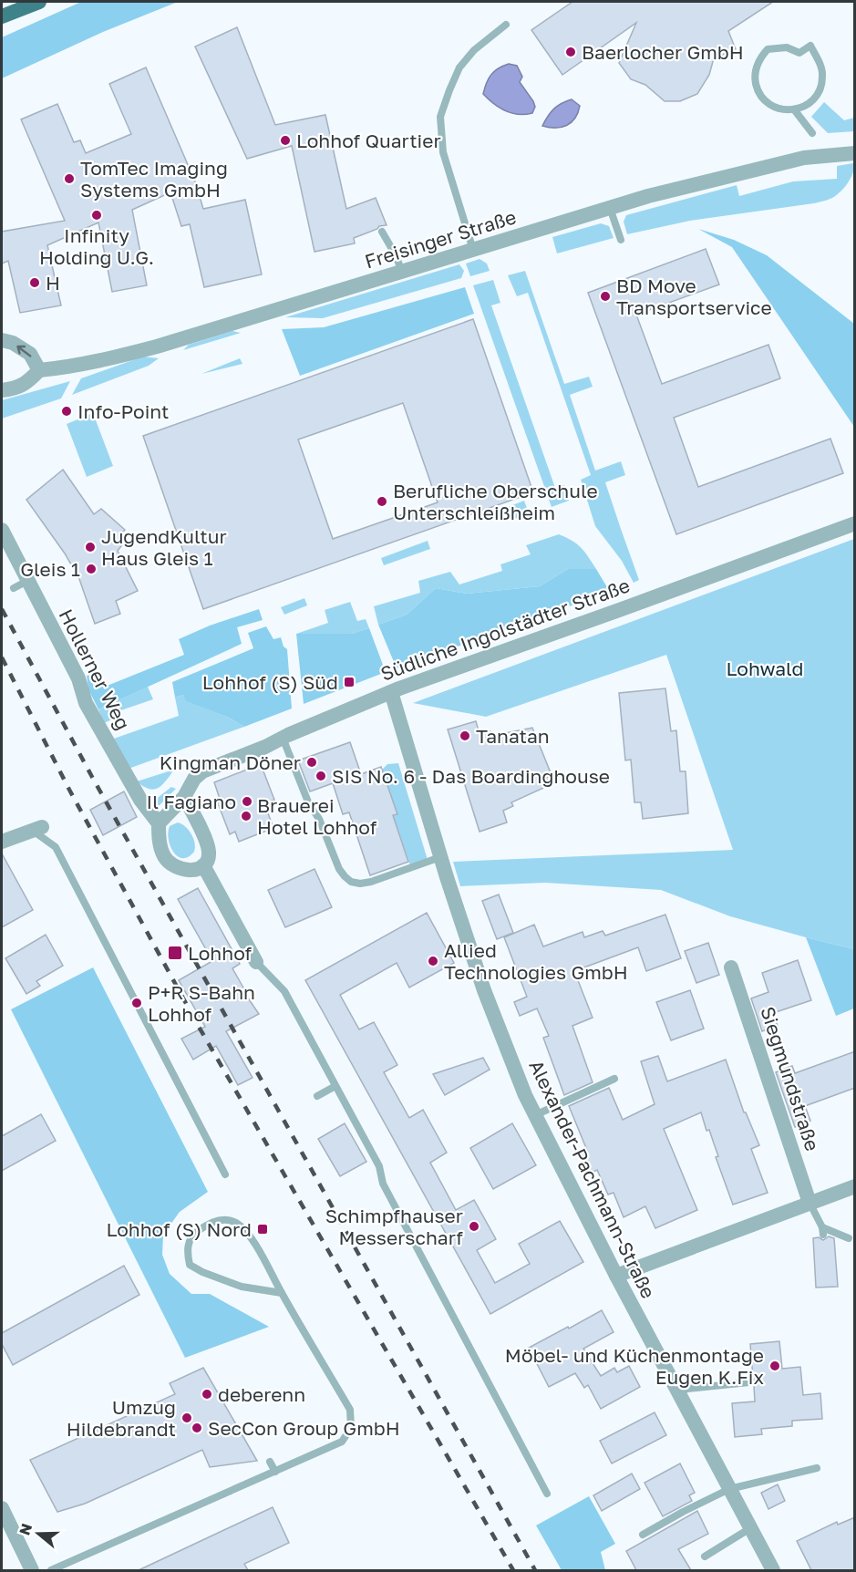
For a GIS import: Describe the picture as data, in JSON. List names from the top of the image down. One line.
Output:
{"streets":{"street":["Freisinger Straße","Südliche Ingolstädter Straße","Hollerner Weg","Siegmundstraße","Alexander-Pachmann-Straße"]},"crossings":[["Südliche Ingolstädter Straße","Hollerner Weg"],["Südliche Ingolstädter Straße","Alexander-Pachmann-Straße"]],"parks":["Lohwald"],"places":{"other":["Baerlocher GmbH","Lohhof Quartier","TomTec Imaging Systems GmbH","Infinity Holding U.G.","H","BD Move Transportservice","Info-Point","Berufliche Oberschule Unterschleißheim","JugendKultur Haus Gleis 1","Gleis 1","Tanatan","Kingman Döner","SIS No. 6 - Das Boardinghouse","Il Fagiano","Brauerei Hotel Lohhof","Allied Technologies GmbH","P+R S-Bahn Lohhof","Schimpfhauser Messerscharf","Möbel- und Küchenmontage Eugen K.Fix","deberenn","Umzug Hildebrandt","SecCon Group GmbH"],"transit":["Lohhof (S) Süd","Lohhof","Lohhof (S) Nord"]},"north":"left"}
